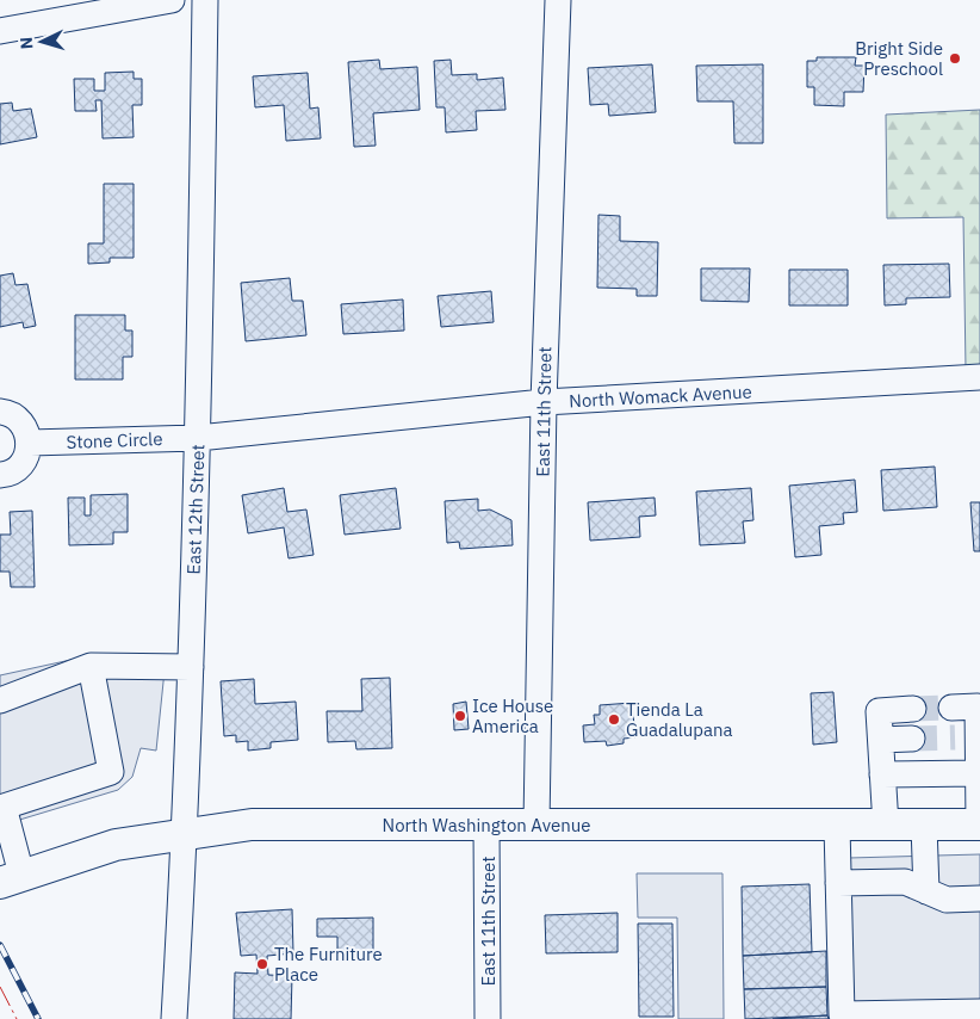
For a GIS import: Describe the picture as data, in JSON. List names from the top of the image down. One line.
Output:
{"streets":{"main road":["North Washington Avenue"],"street":["North Womack Avenue","East 11th Street","Stone Circle","East 12th Street"]},"crossings":[["North Womack Avenue","East 11th Street"],["North Womack Avenue","Stone Circle"],["North Womack Avenue","East 12th Street"],["East 11th Street","North Washington Avenue"],["Stone Circle","East 12th Street"],["East 12th Street","North Washington Avenue"]],"places":["Bright Side Preschool","Ice House America","Tienda La Guadalupana","The Furniture Place"],"north":"left"}
